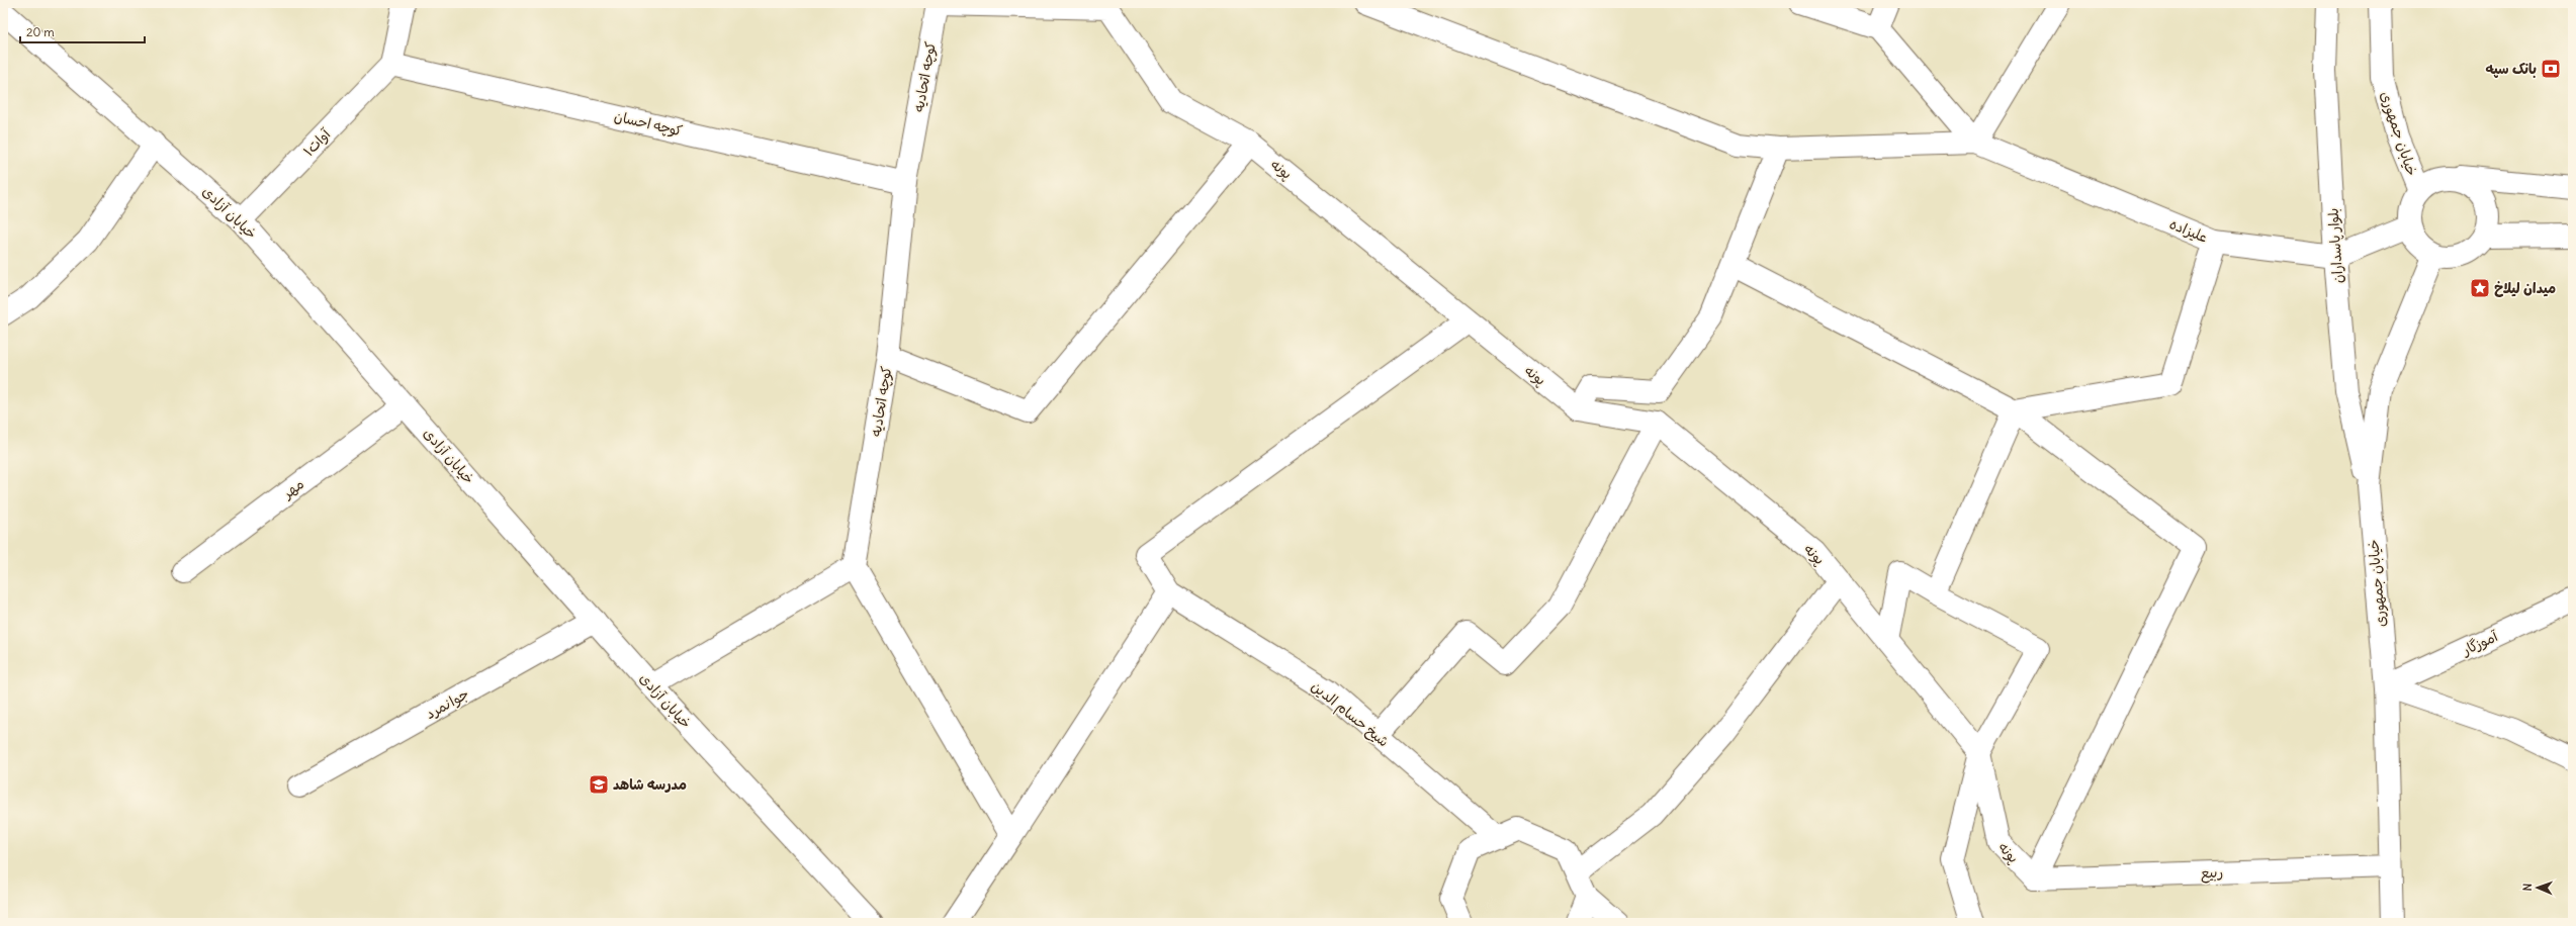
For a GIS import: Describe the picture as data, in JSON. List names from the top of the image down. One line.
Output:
{"streets":{"street":["کوچه اتحادیه","کوچه احسان","خیابان جمهوری","آوات۱","پونه","خیابان آزادی","علیزاده","بلوار پاسداران","مهر","آموزگار","جوانمرد","شیخ حسام الدین","ربیع"]},"crossings":[["کوچه اتحادیه","کوچه احسان"],["کوچه اتحادیه","پونه"],["کوچه احسان","آوات۱"],["خیابان جمهوری","علیزاده"],["خیابان جمهوری","بلوار پاسداران"],["خیابان جمهوری","آموزگار"],["خیابان جمهوری","ربیع"],["آوات۱","خیابان آزادی"],["پونه","ربیع"],["خیابان آزادی","مهر"],["خیابان آزادی","جوانمرد"],["علیزاده","بلوار پاسداران"]],"places":{"bank":["بانک سپه"],"place":["میدان لیلاخ"],"school or university":["مدرسه شاهد"]},"scale_bar":"20 m","north":"left"}
